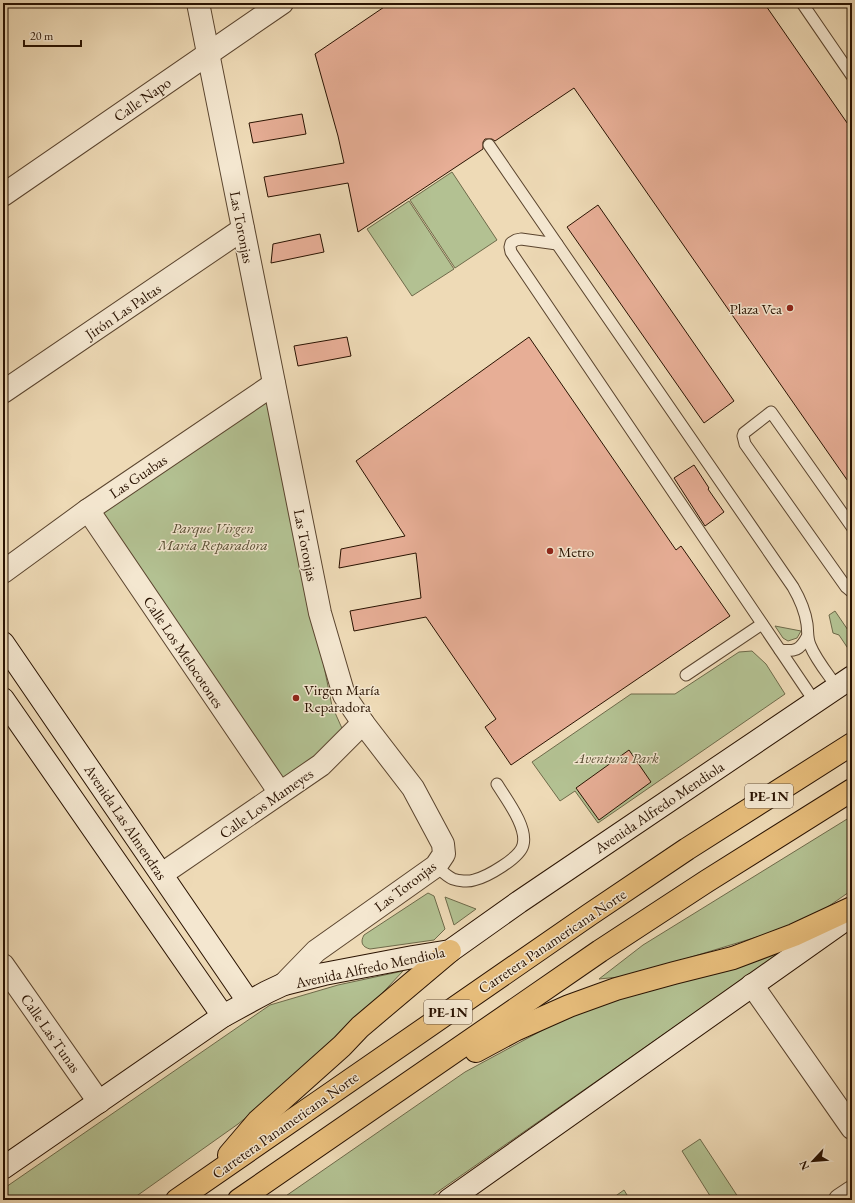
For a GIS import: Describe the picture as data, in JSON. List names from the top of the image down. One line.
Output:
{"streets":{"highway":["PE-1N","Carretera Panamericana Norte"],"street":["Calle Napo","Las Toronjas","Jirón Las Paltas","Las Guabas","Calle Los Melocotones","Calle Los Mameyes","Avenida Alfredo Mendiola","Avenida Las Almendras","Calle Las Tunas"]},"crossings":[["Calle Napo","Las Toronjas"],["Las Toronjas","Jirón Las Paltas"],["Las Toronjas","Las Guabas"],["Las Toronjas","Calle Los Mameyes"],["Las Toronjas","Avenida Alfredo Mendiola"],["Las Guabas","Calle Los Melocotones"],["Calle Los Melocotones","Calle Los Mameyes"],["Calle Los Mameyes","Avenida Las Almendras"],["Avenida Alfredo Mendiola","Avenida Las Almendras"],["Avenida Alfredo Mendiola","Calle Las Tunas"]],"parks":["Parque Virgen María Reparadora","Aventura Park"],"places":["Plaza Vea","Metro","Virgen María Reparadora"],"scale_bar":"20 m","north":"bottom left"}
